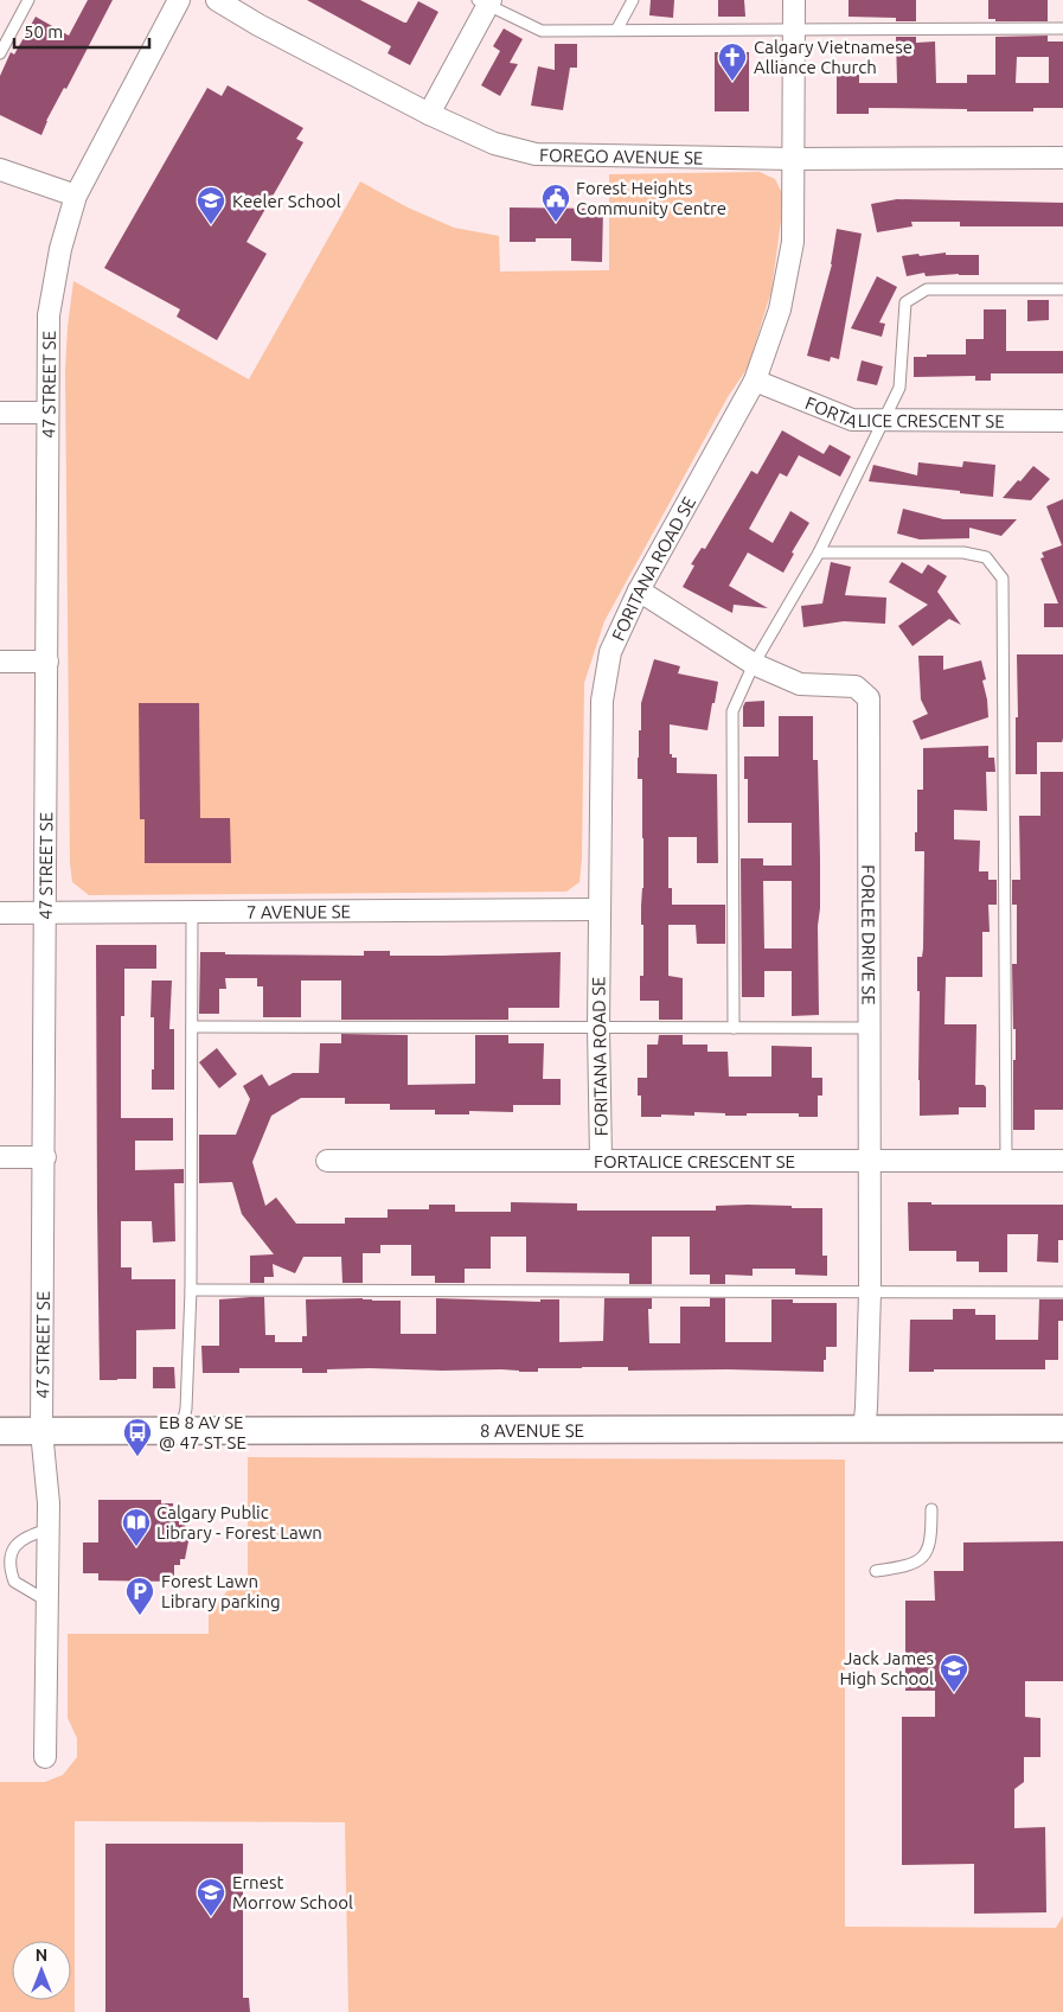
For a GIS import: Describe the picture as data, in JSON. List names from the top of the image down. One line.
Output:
{"streets":{"street":["FOREGO AVENUE SE","47 STREET SE","FORTALICE CRESCENT SE","FORITANA ROAD SE","7 AVENUE SE","FORLEE DRIVE SE","8 AVENUE SE"]},"crossings":[["FOREGO AVENUE SE","FORITANA ROAD SE"],["47 STREET SE","7 AVENUE SE"],["47 STREET SE","8 AVENUE SE"],["FORTALICE CRESCENT SE","FORITANA ROAD SE"],["FORTALICE CRESCENT SE","FORLEE DRIVE SE"],["FORITANA ROAD SE","7 AVENUE SE"],["FORITANA ROAD SE","FORLEE DRIVE SE"],["FORLEE DRIVE SE","8 AVENUE SE"]],"places":{"church":["Calgary Vietnamese Alliance Church"],"public building":["Forest Heights Community Centre"],"school or university":["Keeler School","Jack James High School","Ernest Morrow School"],"bus stop":["EB 8 AV SE @ 47 ST SE"],"library":["Calgary Public Library - Forest Lawn"],"parking":["Forest Lawn Library parking"]},"scale_bar":"50 m","north":"top"}
